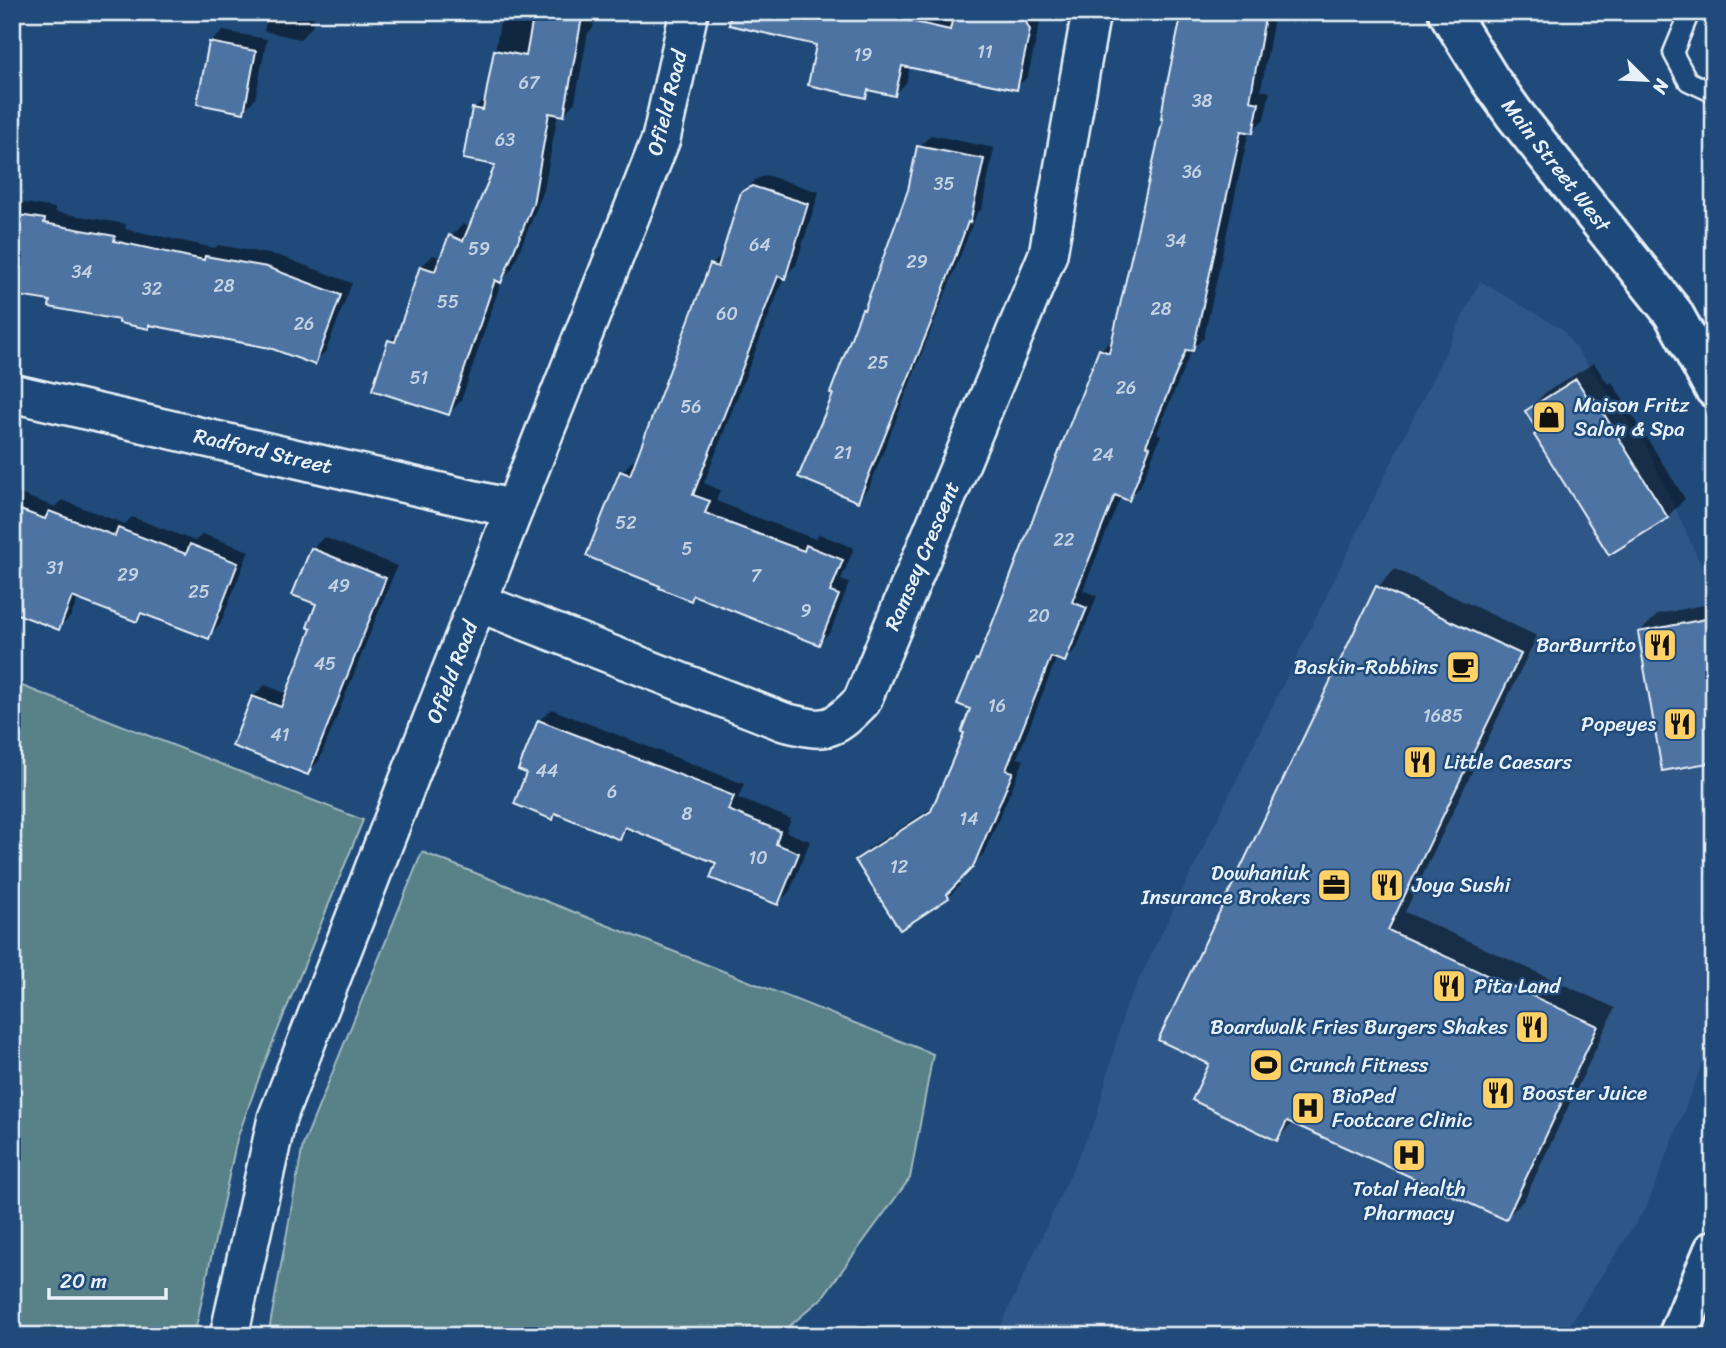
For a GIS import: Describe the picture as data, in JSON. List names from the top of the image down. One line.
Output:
{"streets":{"main road":["Main Street West"],"street":["Ofield Road","Radford Street","Ramsey Crescent"]},"crossings":[["Ofield Road","Radford Street"],["Ofield Road","Ramsey Crescent"]],"places":{"shop":["Maison Fritz Salon & Spa"],"restaurant":["BarBurrito","Popeyes","Little Caesars","Joya Sushi","Pita Land","Boardwalk Fries Burgers Shakes","Booster Juice"],"cafe":["Baskin-Robbins"],"office":["Dowhaniuk Insurance Brokers"],"sports":["Crunch Fitness"],"hospital":["BioPed Footcare Clinic","Total Health Pharmacy"]},"house_numbers":["11","19","67","38","63","36","35","34","64","59","29","34","28","32","55","28","60","26","25","51","26","56","21","24","52","22","5","31","29","7","49","25","9","20","45","16","1685","41","44","6","8","14","10","12"],"scale_bar":"20 m","north":"bottom right"}
